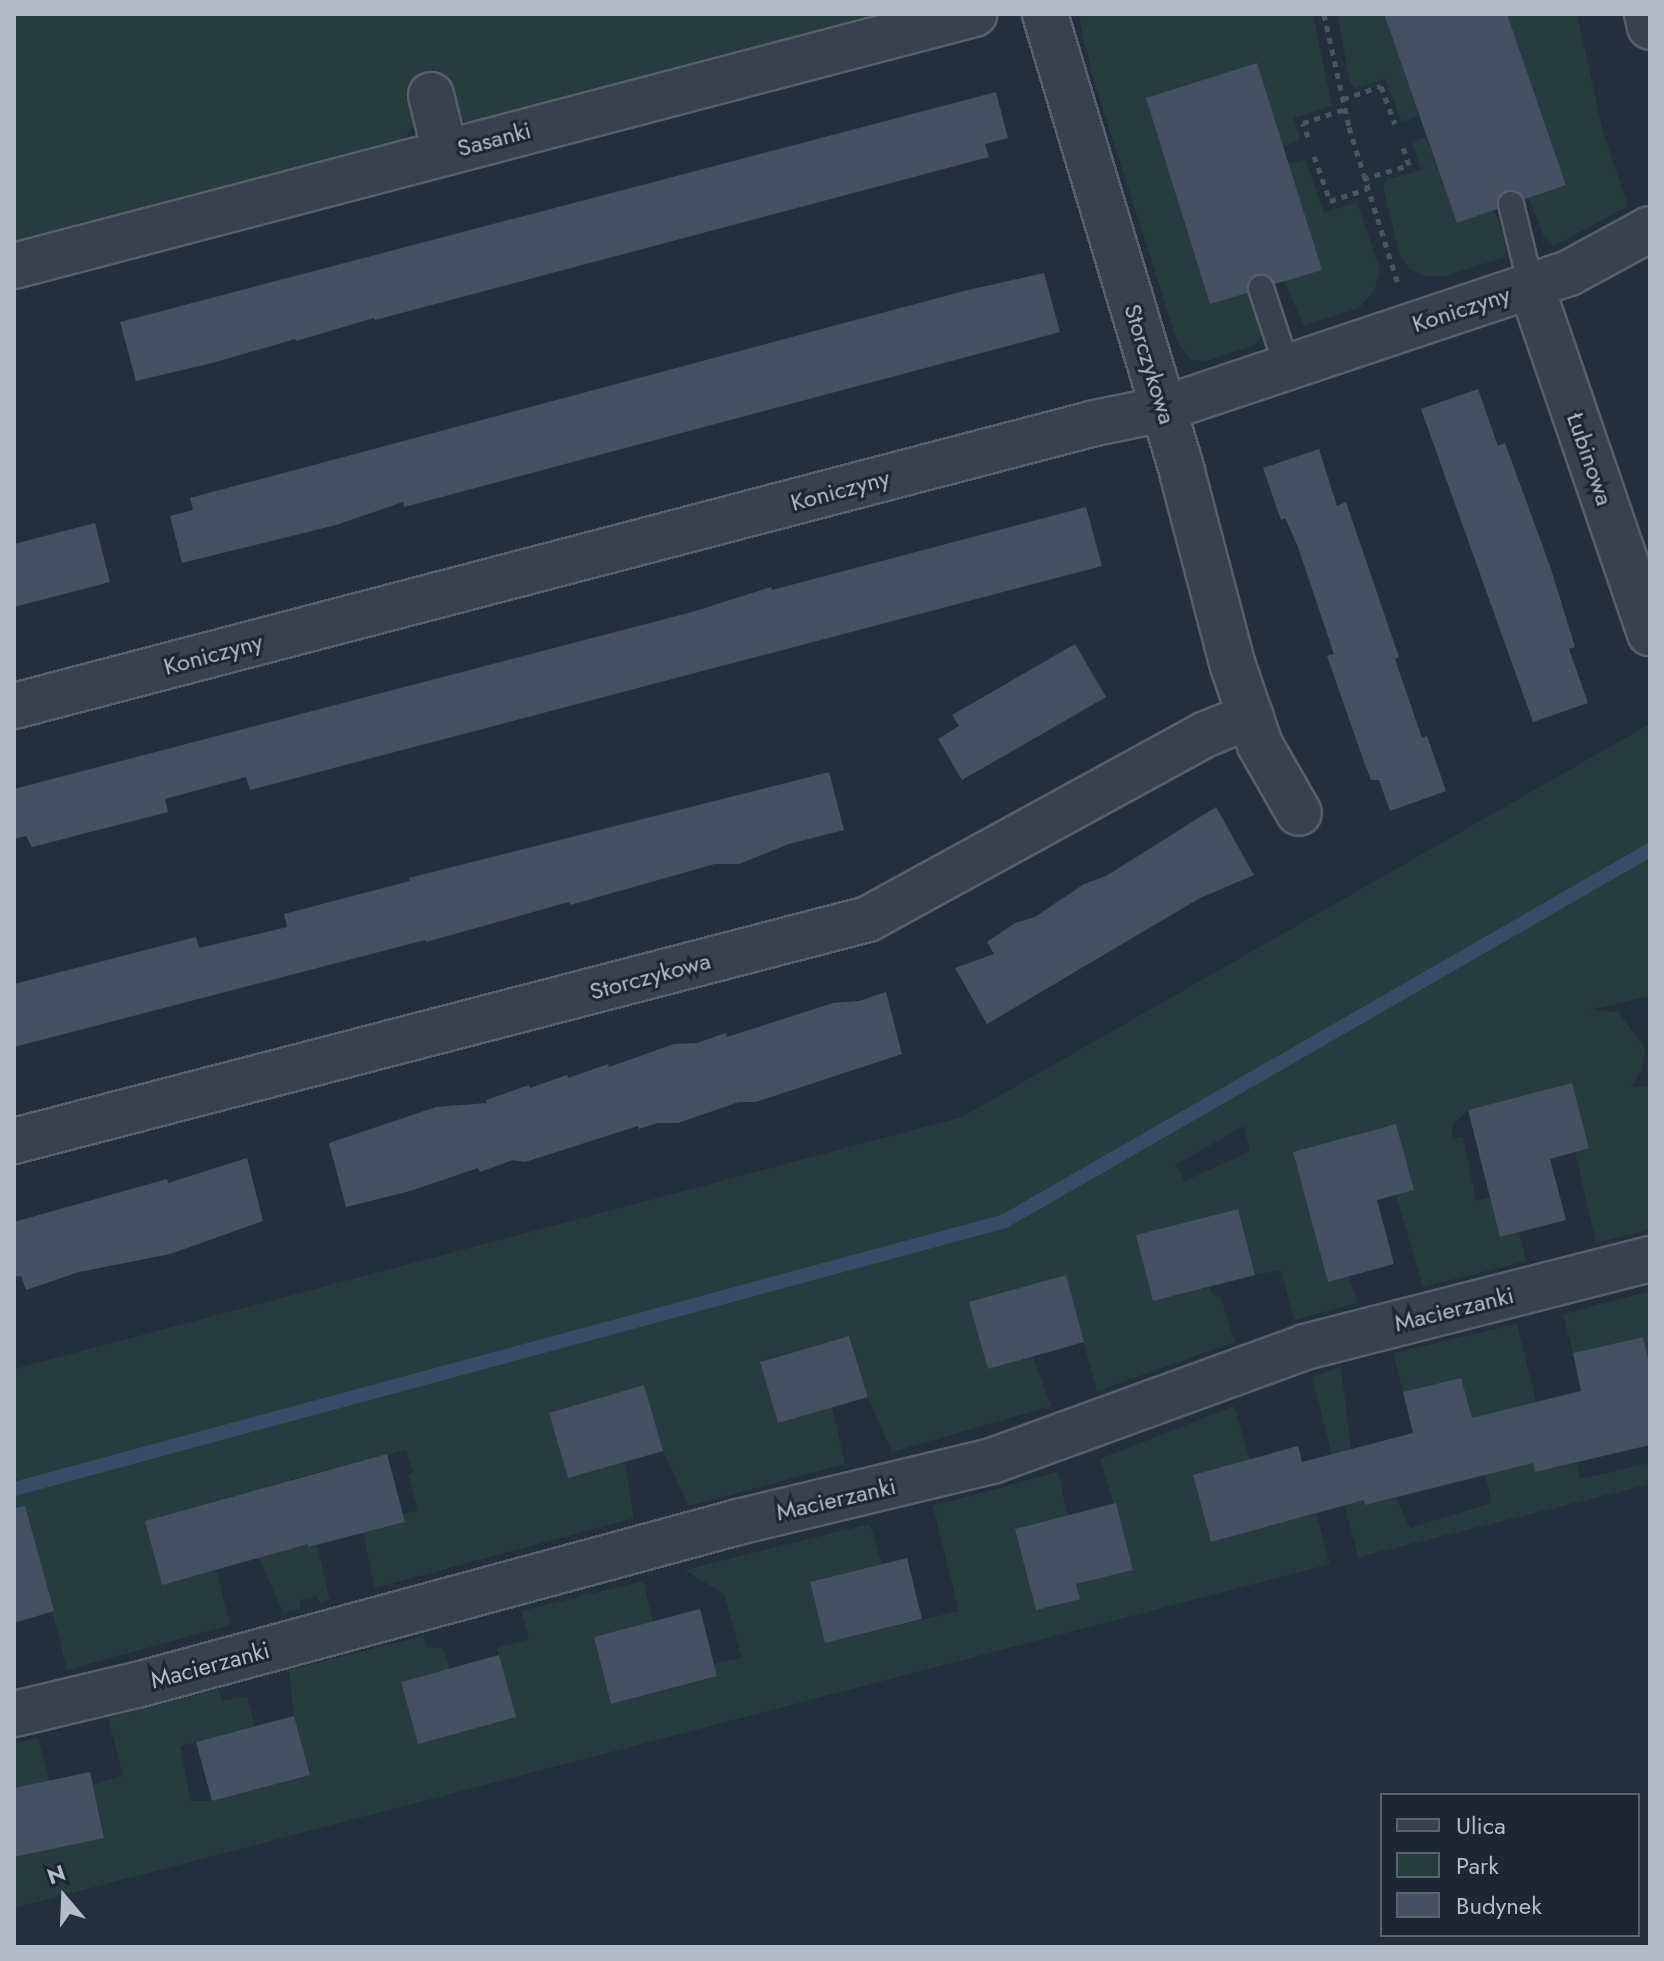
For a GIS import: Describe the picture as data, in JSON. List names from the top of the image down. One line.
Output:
{"streets":{"street":["Sasanki","Koniczyny","Storczykowa","Łubinowa","Macierzanki"]},"crossings":[["Koniczyny","Storczykowa"],["Koniczyny","Łubinowa"]],"legend":["Ulica","Park","Budynek"],"north":"top"}
